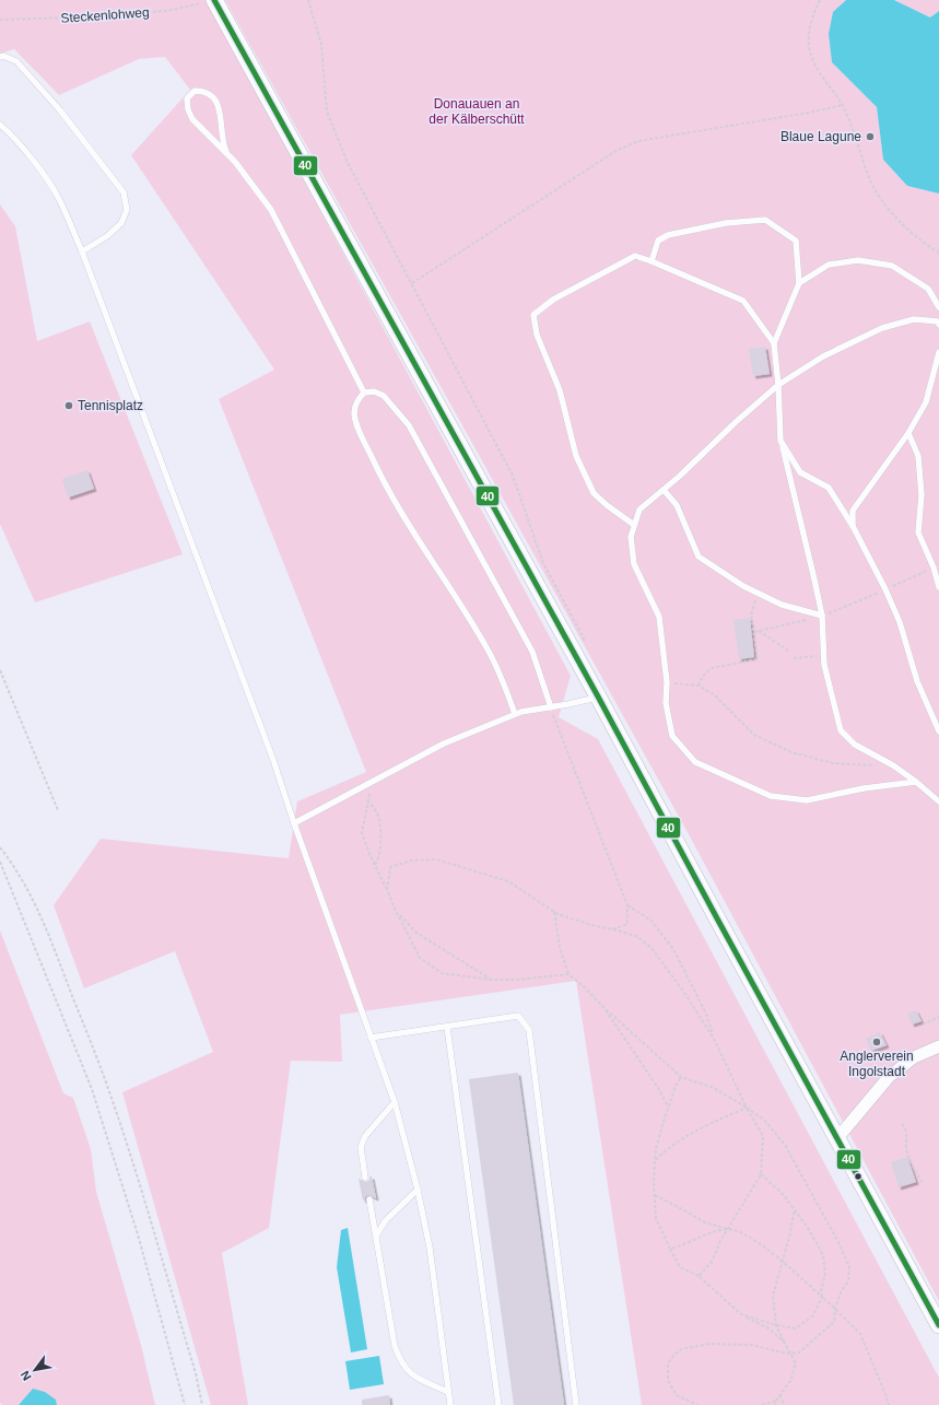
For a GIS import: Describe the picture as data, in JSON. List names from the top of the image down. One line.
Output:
{"streets":{"path":["Steckenlohweg"]},"parks":["Donauauen an der Kälberschütt"],"places":["Blaue Lagune","Tennisplatz","Anglerverein Ingolstadt"],"lines":["transit line 40"],"north":"bottom left"}
